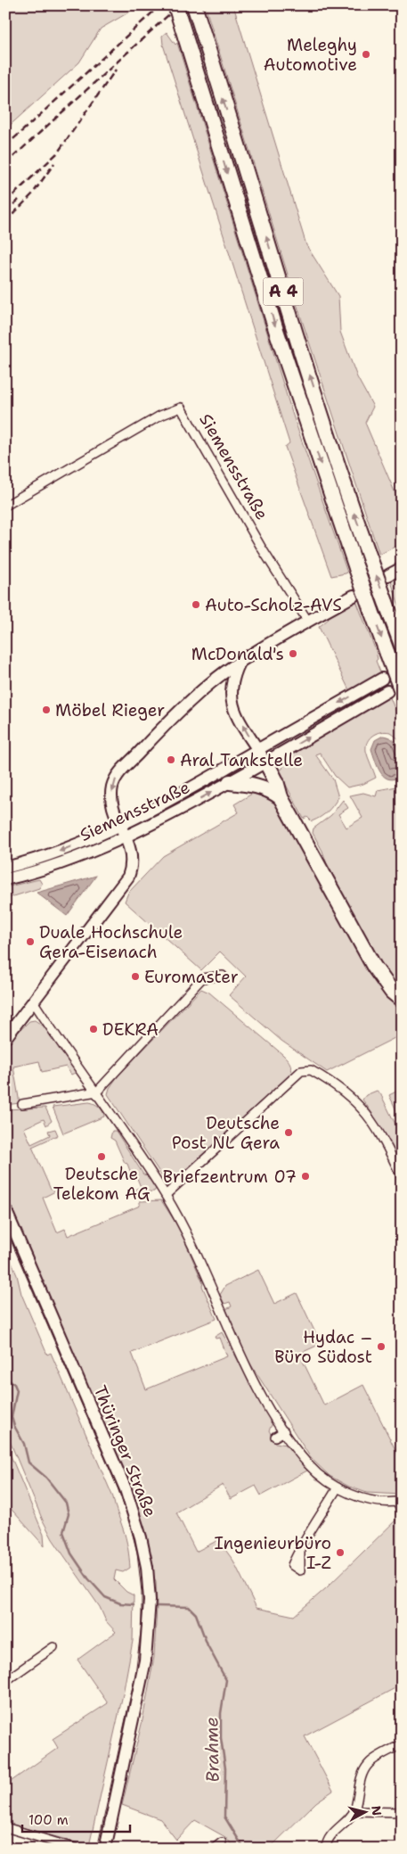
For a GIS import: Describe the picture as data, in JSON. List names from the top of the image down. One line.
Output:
{"streets":{"highway":["A 4"],"main road":["Siemensstraße","Thüringer Straße"]},"crossings":[["A 4","Siemensstraße"]],"water":["Brahme"],"places":["Meleghy Automotive","Auto-Scholz-AVS","McDonald's","Möbel Rieger","Aral Tankstelle","Duale Hochschule Gera-Eisenach","Euromaster","DEKRA","Deutsche Post NL Gera","Deutsche Telekom AG","Briefzentrum 07","Hydac – Büro Südost","Ingenieurbüro I-Z"],"scale_bar":"100 m","north":"right"}
